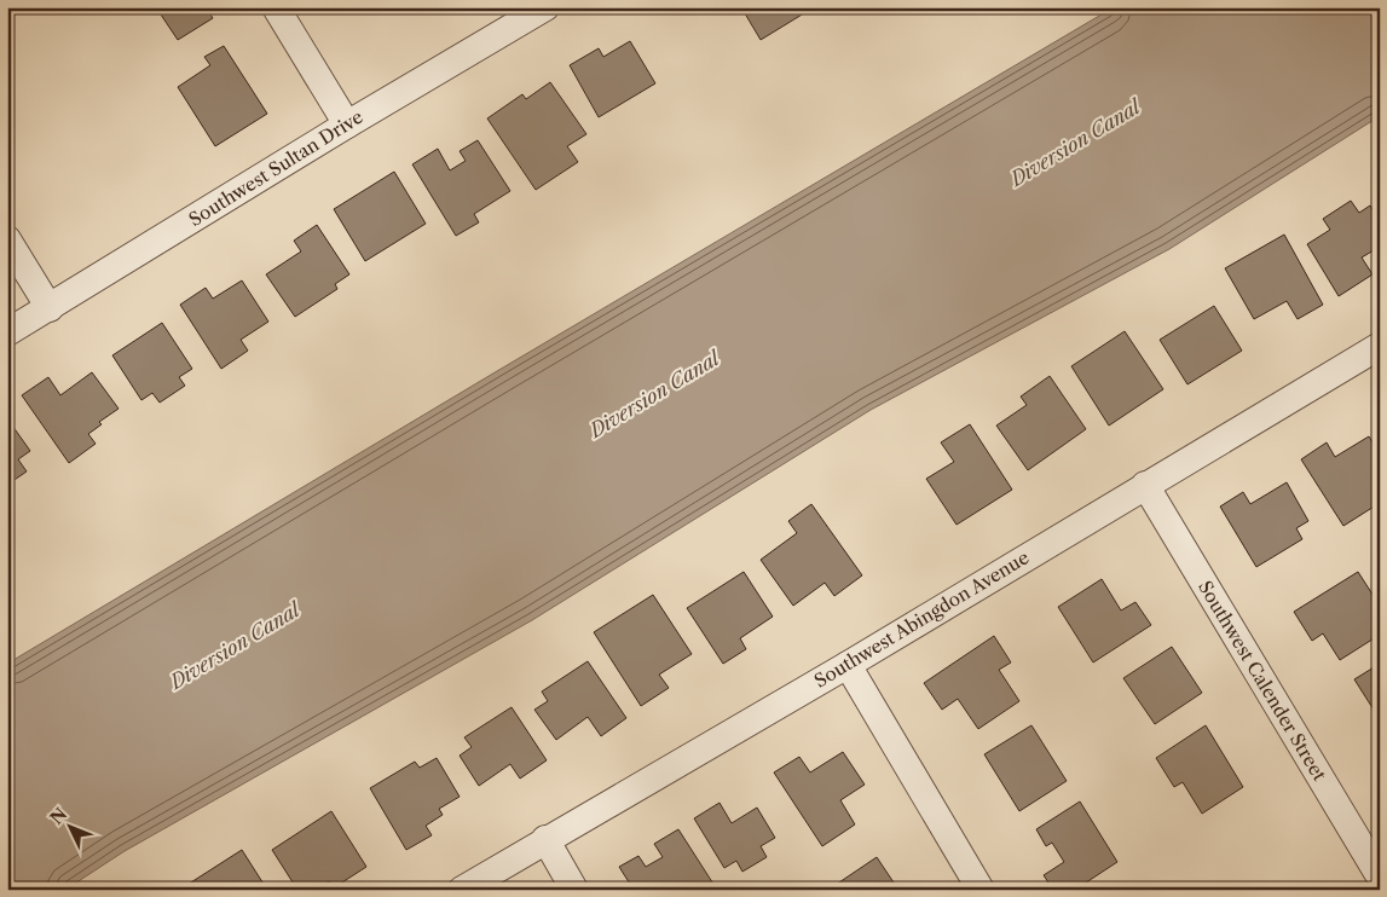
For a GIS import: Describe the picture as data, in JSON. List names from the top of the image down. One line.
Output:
{"streets":{"street":["Southwest Sultan Drive","Southwest Abingdon Avenue","Southwest Calender Street"]},"crossings":[["Southwest Abingdon Avenue","Southwest Calender Street"]],"water":["Diversion Canal"],"north":"top left"}
